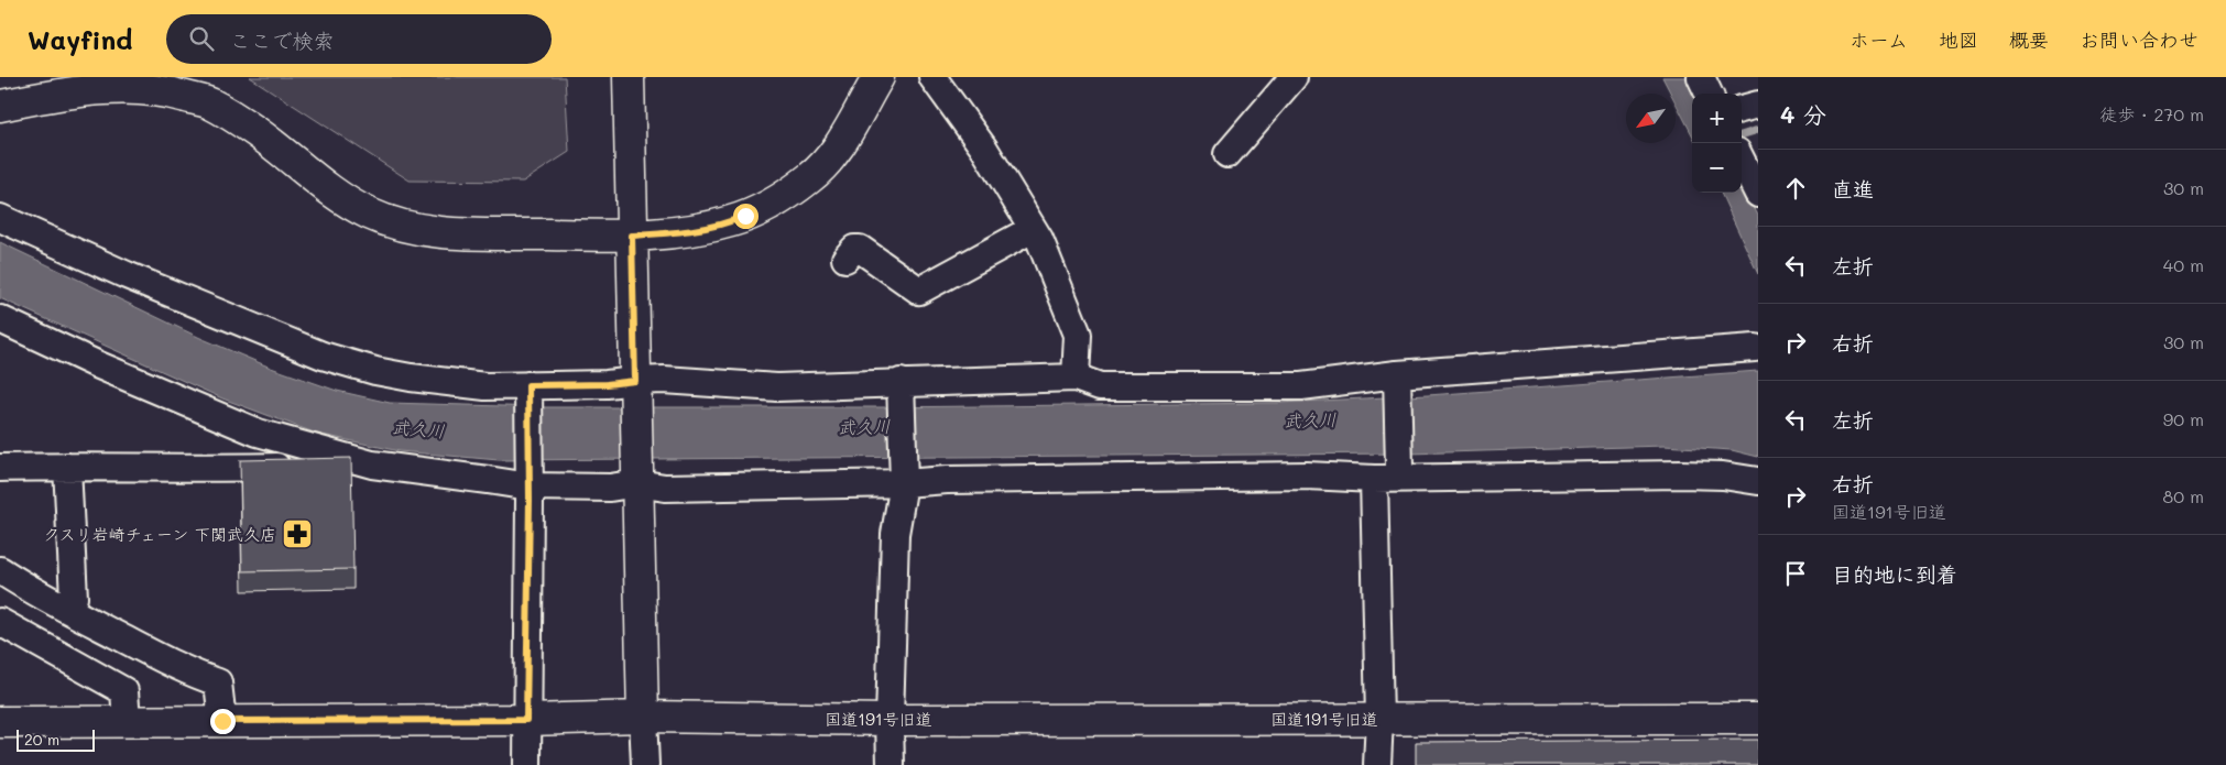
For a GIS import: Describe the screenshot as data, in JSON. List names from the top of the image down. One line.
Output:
{"streets":{"street":["国道191号旧道"]},"water":["武久川"],"places":{"pharmacy":["クスリ岩崎チェーン 下関武久店"]},"scale_bar":"20 m","north":"bottom left","page":{"header":"Wayfind","search":"ここで検索","nav":["ホーム","地図","概要","お問い合わせ"],"heading":["4 分","徒歩 · 270 m"],"map_buttons":["+","−"],"list":[["直進","30 m"],["左折","40 m"],["右折","30 m"],["左折","90 m"],["右折","国道191号旧道","80 m"],"目的地に到着"],"scale":"20 m"}}
